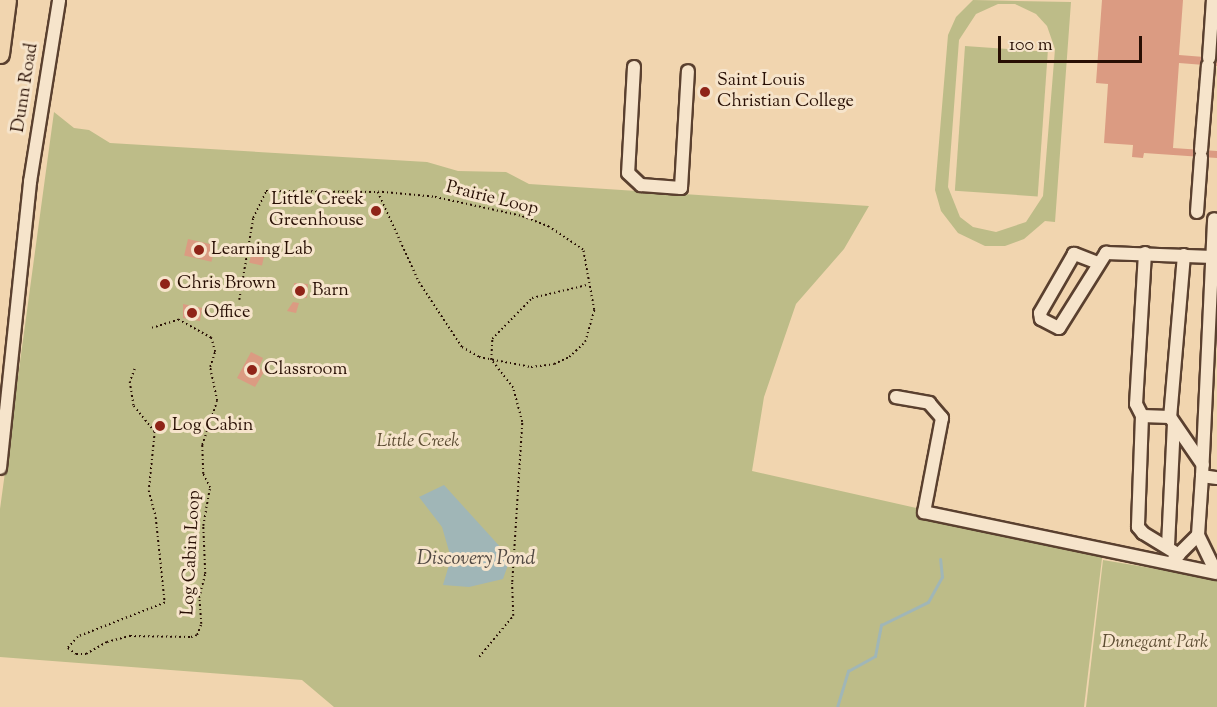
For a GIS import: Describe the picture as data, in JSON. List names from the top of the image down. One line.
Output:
{"streets":{"street":["Dunn Road"],"path":["Prairie Loop","Log Cabin Loop"]},"water":["Discovery Pond"],"parks":["Little Creek","Dunegant Park"],"places":["Saint Louis Christian College","Little Creek Greenhouse","Learning Lab","Chris Brown","Barn","Office","Classroom","Log Cabin"],"scale_bar":"100 m"}
